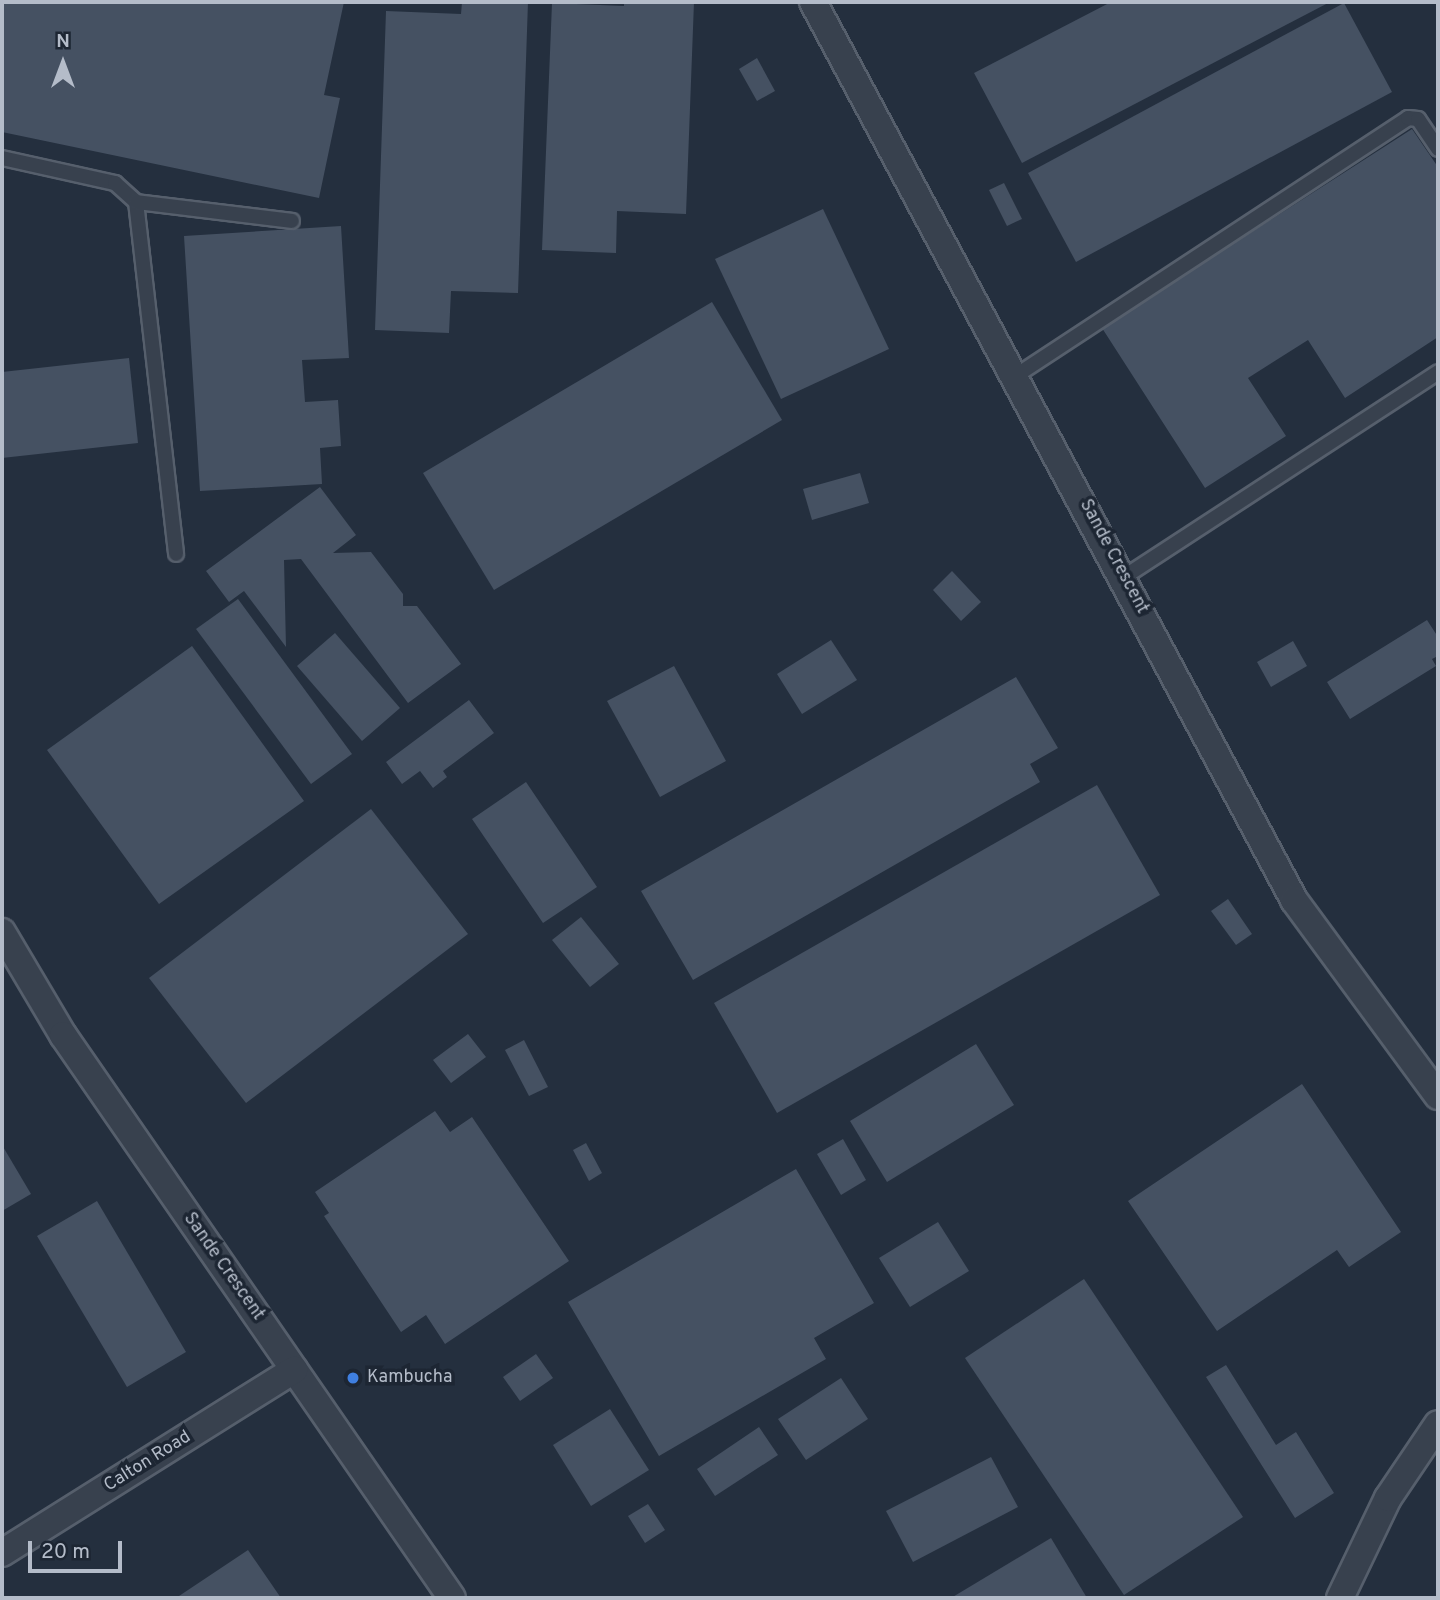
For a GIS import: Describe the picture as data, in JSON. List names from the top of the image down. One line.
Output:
{"streets":{"street":["Sande Crescent","Calton Road"]},"crossings":[["Sande Crescent","Calton Road"]],"places":["Kambucha"],"scale_bar":"20 m","north":"top"}
